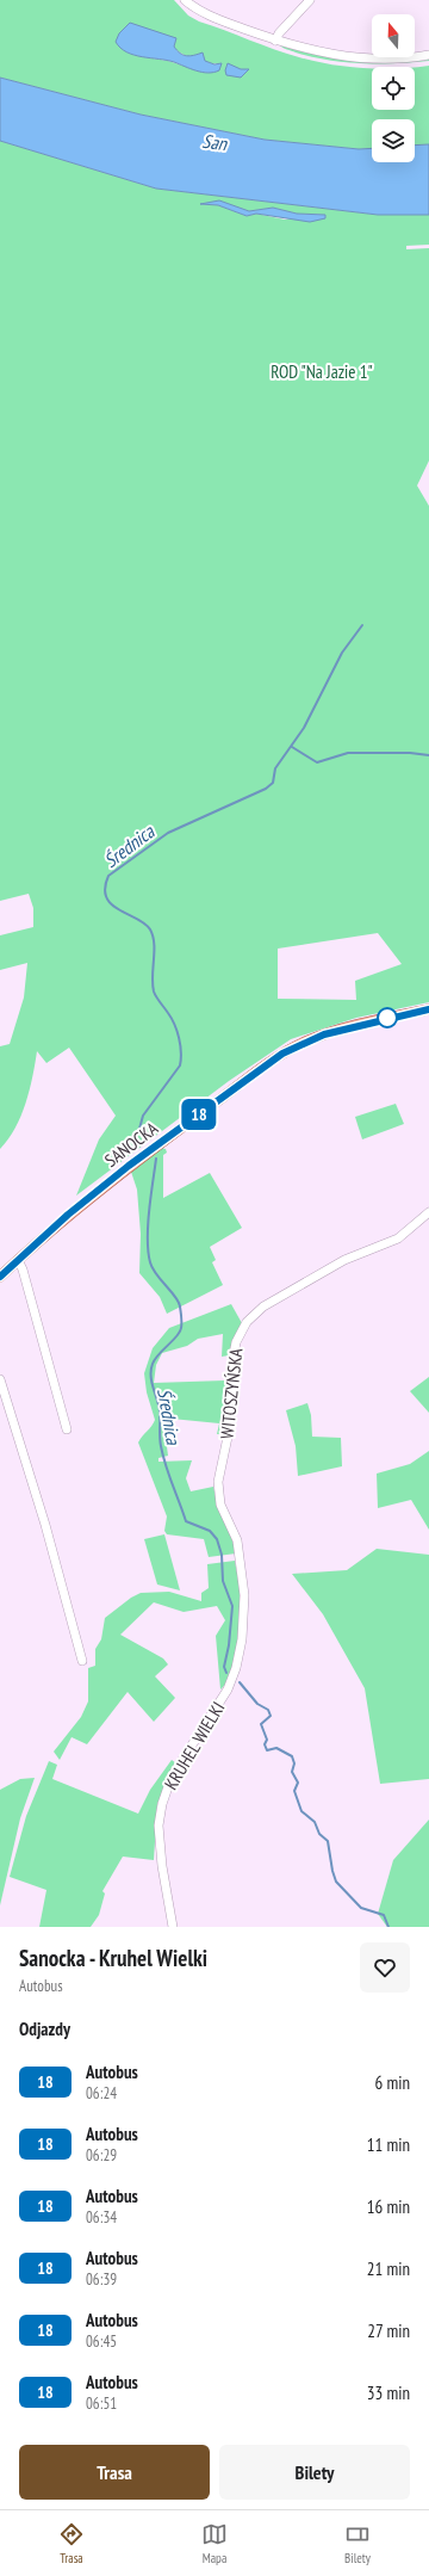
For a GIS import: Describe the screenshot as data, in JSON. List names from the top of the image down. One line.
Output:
{"streets":{"main road":["SANOCKA"],"street":["WITOSZYŃSKA","KRUHEL WIELKI"]},"crossings":[["WITOSZYŃSKA","KRUHEL WIELKI"]],"water":["San","Średnica"],"parks":["ROD \"Na Jazie 1\""],"lines":["bus line 18"],"north":"top","page":{"on_map":"18","heading":[["Sanocka - Kruhel Wielki","Autobus"],"Odjazdy"],"list":[{"mark":"18","name":"Autobus","note":"06:24","value":"6 min"},{"mark":"18","name":"Autobus","note":"06:29","value":"11 min"},{"mark":"18","name":"Autobus","note":"06:34","value":"16 min"},{"mark":"18","name":"Autobus","note":"06:39","value":"21 min"},{"mark":"18","name":"Autobus","note":"06:45","value":"27 min"},{"mark":"18","name":"Autobus","note":"06:51","value":"33 min"}],"buttons":["Trasa","Bilety"],"tabs":["Trasa","Mapa","Bilety"]}}
